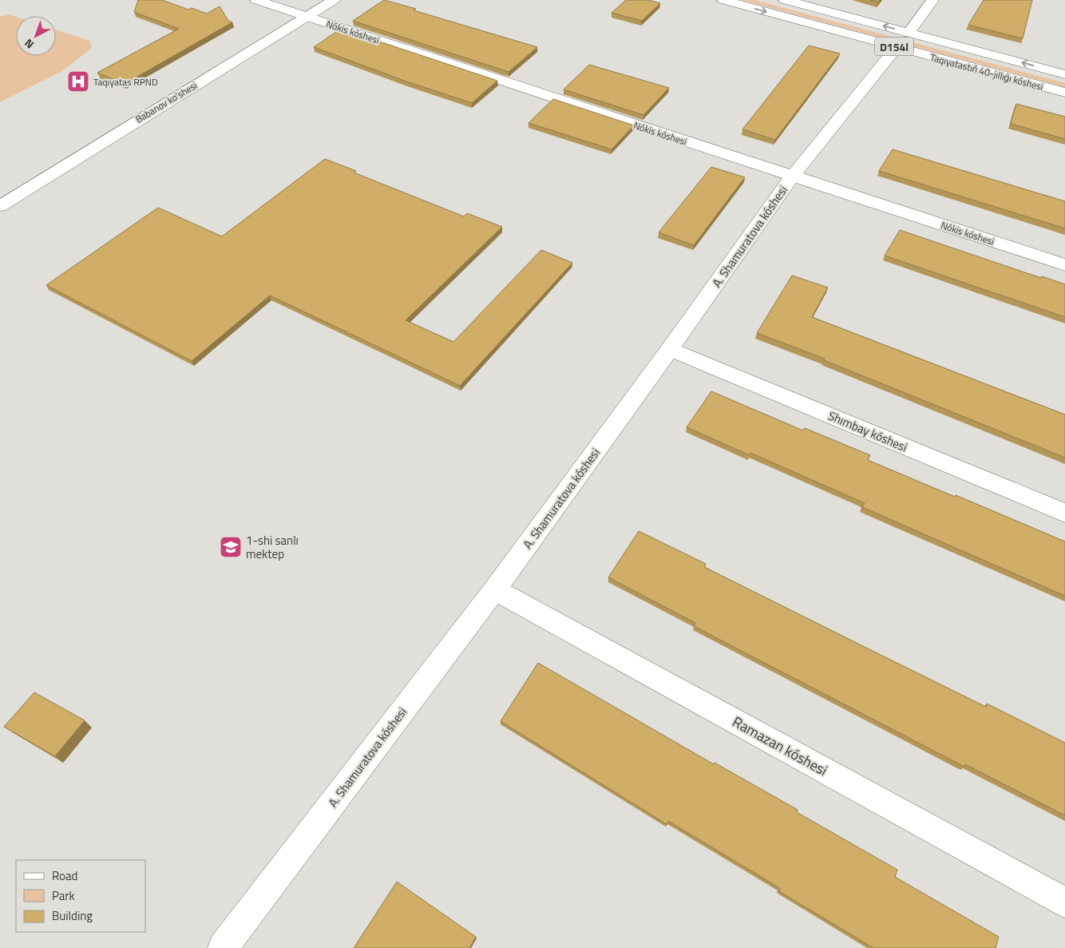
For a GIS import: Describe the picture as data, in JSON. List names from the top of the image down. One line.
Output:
{"streets":{"street":["Nókis kóshesi","D154l","Taqıyatastıń 40-jıllıǵı kóshesi","Babanov ko'shesi","A. Shamuratova kóshesi","Shımbay kóshesi","Ramazan kóshesi"]},"crossings":[["Nókis kóshesi","Babanov ko'shesi"],["Nókis kóshesi","A. Shamuratova kóshesi"],["Taqıyatastıń 40-jıllıǵı kóshesi","A. Shamuratova kóshesi"],["A. Shamuratova kóshesi","Shımbay kóshesi"],["A. Shamuratova kóshesi","Ramazan kóshesi"]],"places":{"hospital":["Taqıyatas RPND"],"school or university":["1-shi sanlı mektep"]},"legend":["Road","Park","Building"],"north":"bottom left"}
